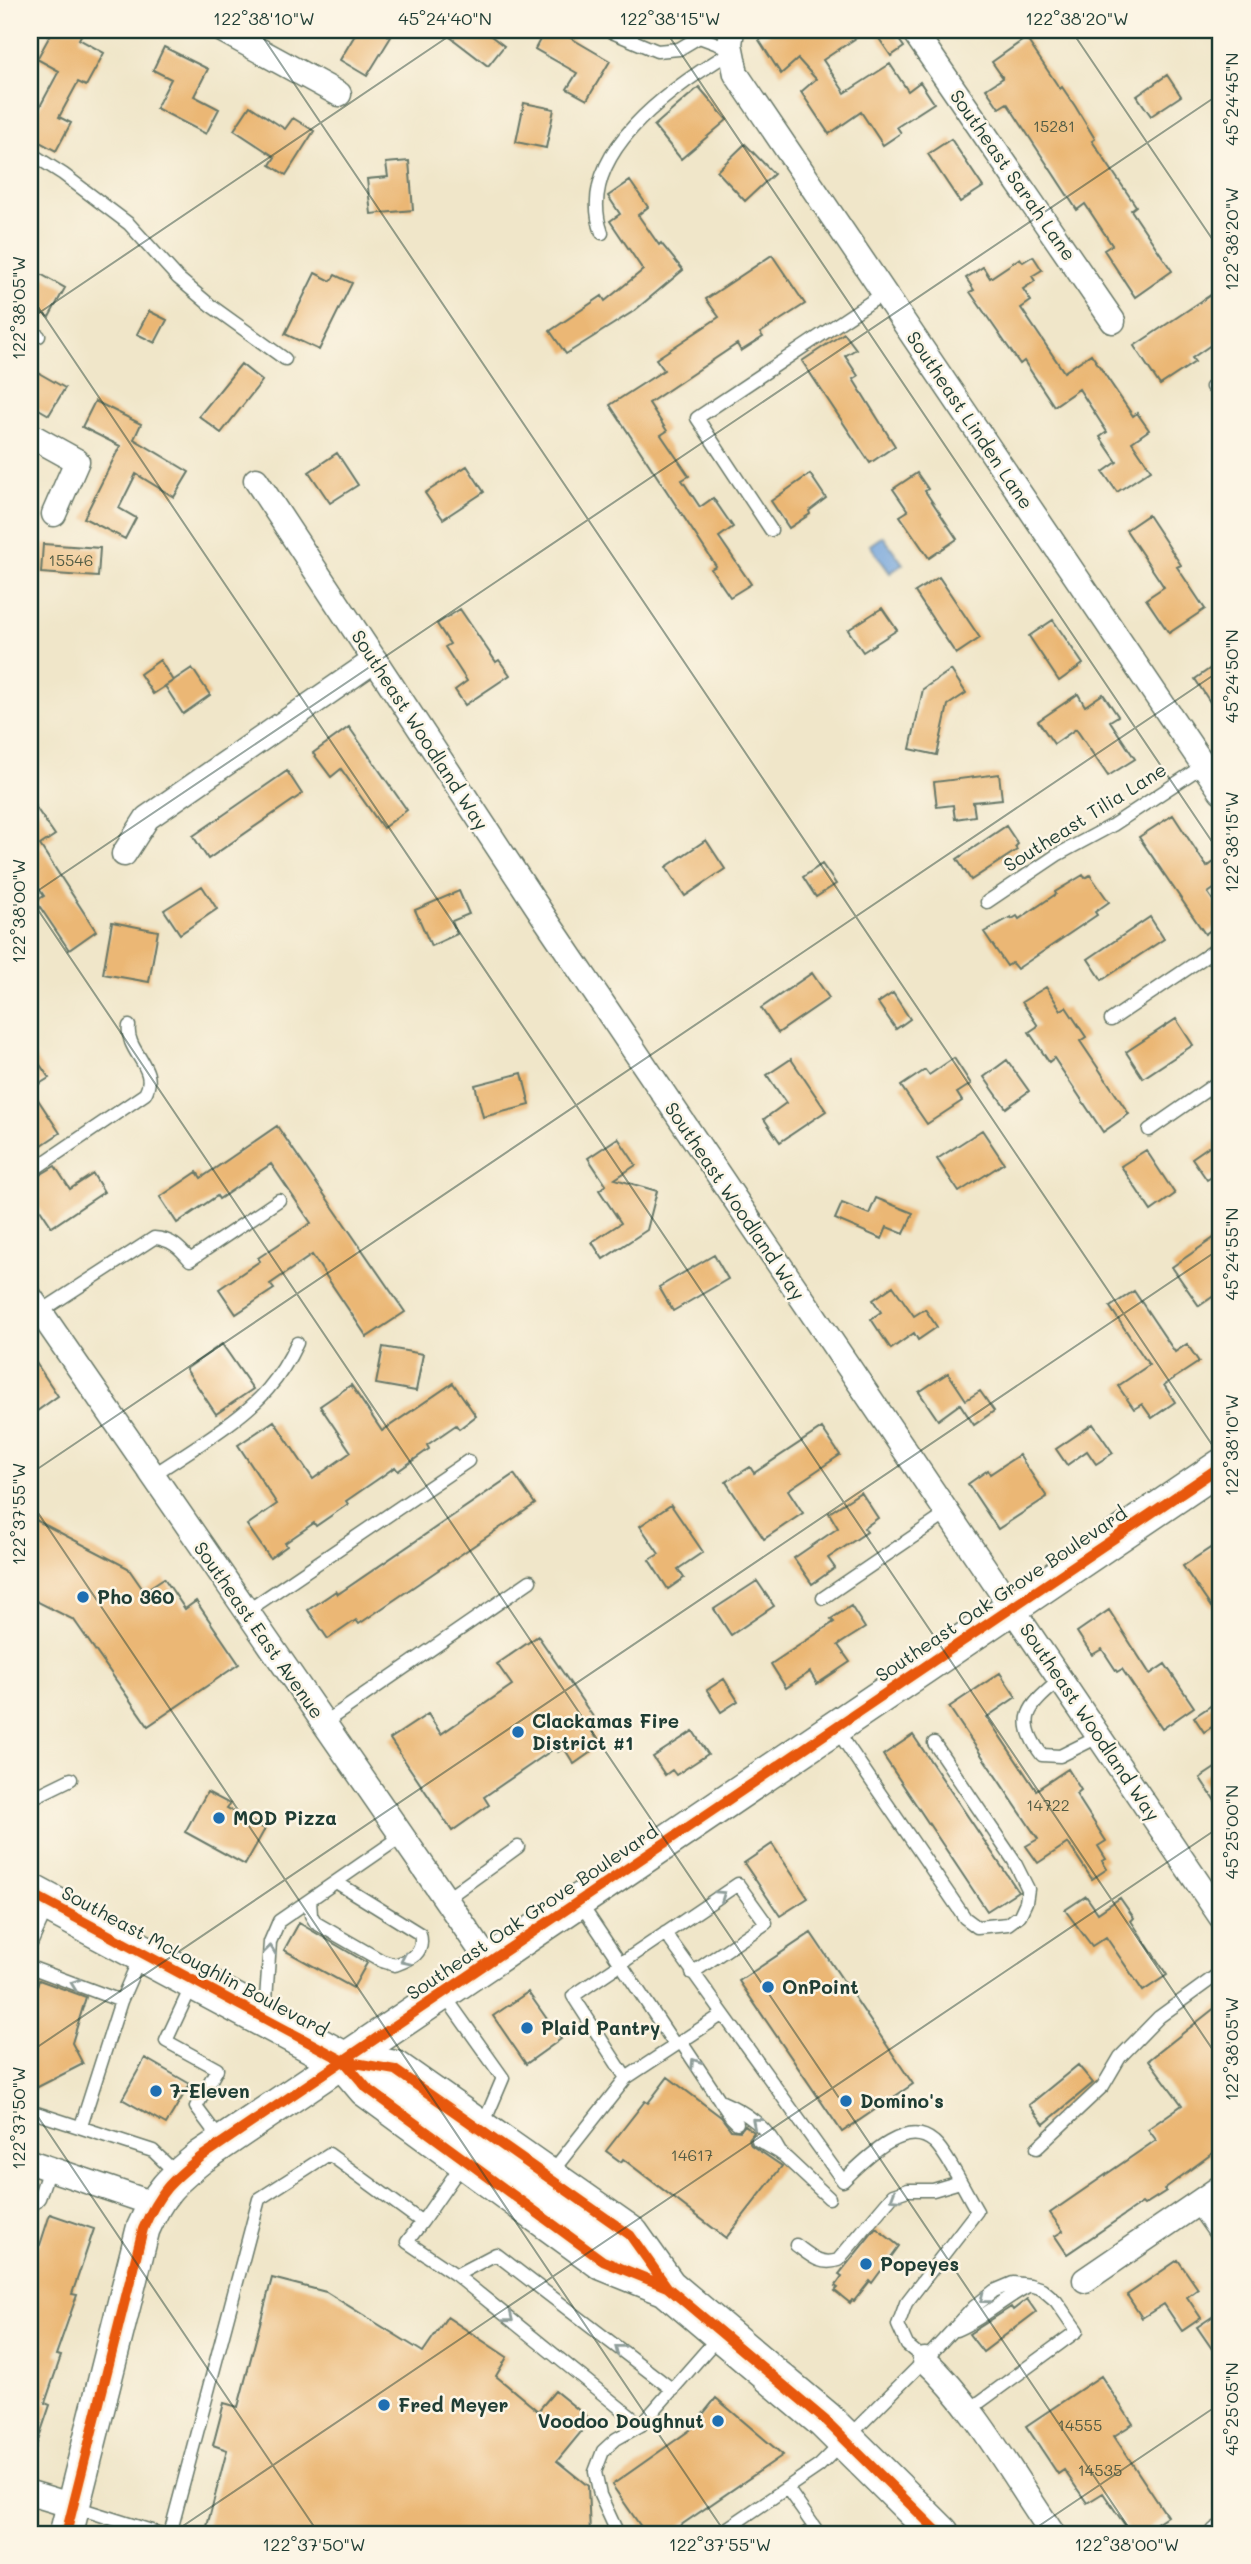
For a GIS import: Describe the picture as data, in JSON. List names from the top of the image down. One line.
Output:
{"streets":{"main road":["Southeast McLoughlin Boulevard"],"street":["Southeast Sarah Lane","Southeast Linden Lane","Southeast Woodland Way","Southeast Oak Grove Boulevard","Southeast East Avenue"],"lane":["Southeast Tilia Lane"]},"crossings":[["Southeast Linden Lane","Southeast Tilia Lane"],["Southeast Woodland Way","Southeast Oak Grove Boulevard"],["Southeast Oak Grove Boulevard","Southeast East Avenue"],["Southeast Oak Grove Boulevard","Southeast McLoughlin Boulevard"]],"places":["Pho 360","Clackamas Fire District #1","MOD Pizza","OnPoint","Plaid Pantry","7-Eleven","Domino's","Popeyes","Fred Meyer","Voodoo Doughnut"],"house_numbers":["15281","15546","14722","14617","14555","14535"],"coordinates":["122°38'10\"W","45°24'40\"N","122°38'15\"W","122°38'20\"W","45°24'45\"N","122°38'05\"W","45°24'50\"N","122°38'00\"W","45°24'55\"N","122°37'55\"W","45°25'00\"N","122°37'50\"W","45°25'05\"N"]}
